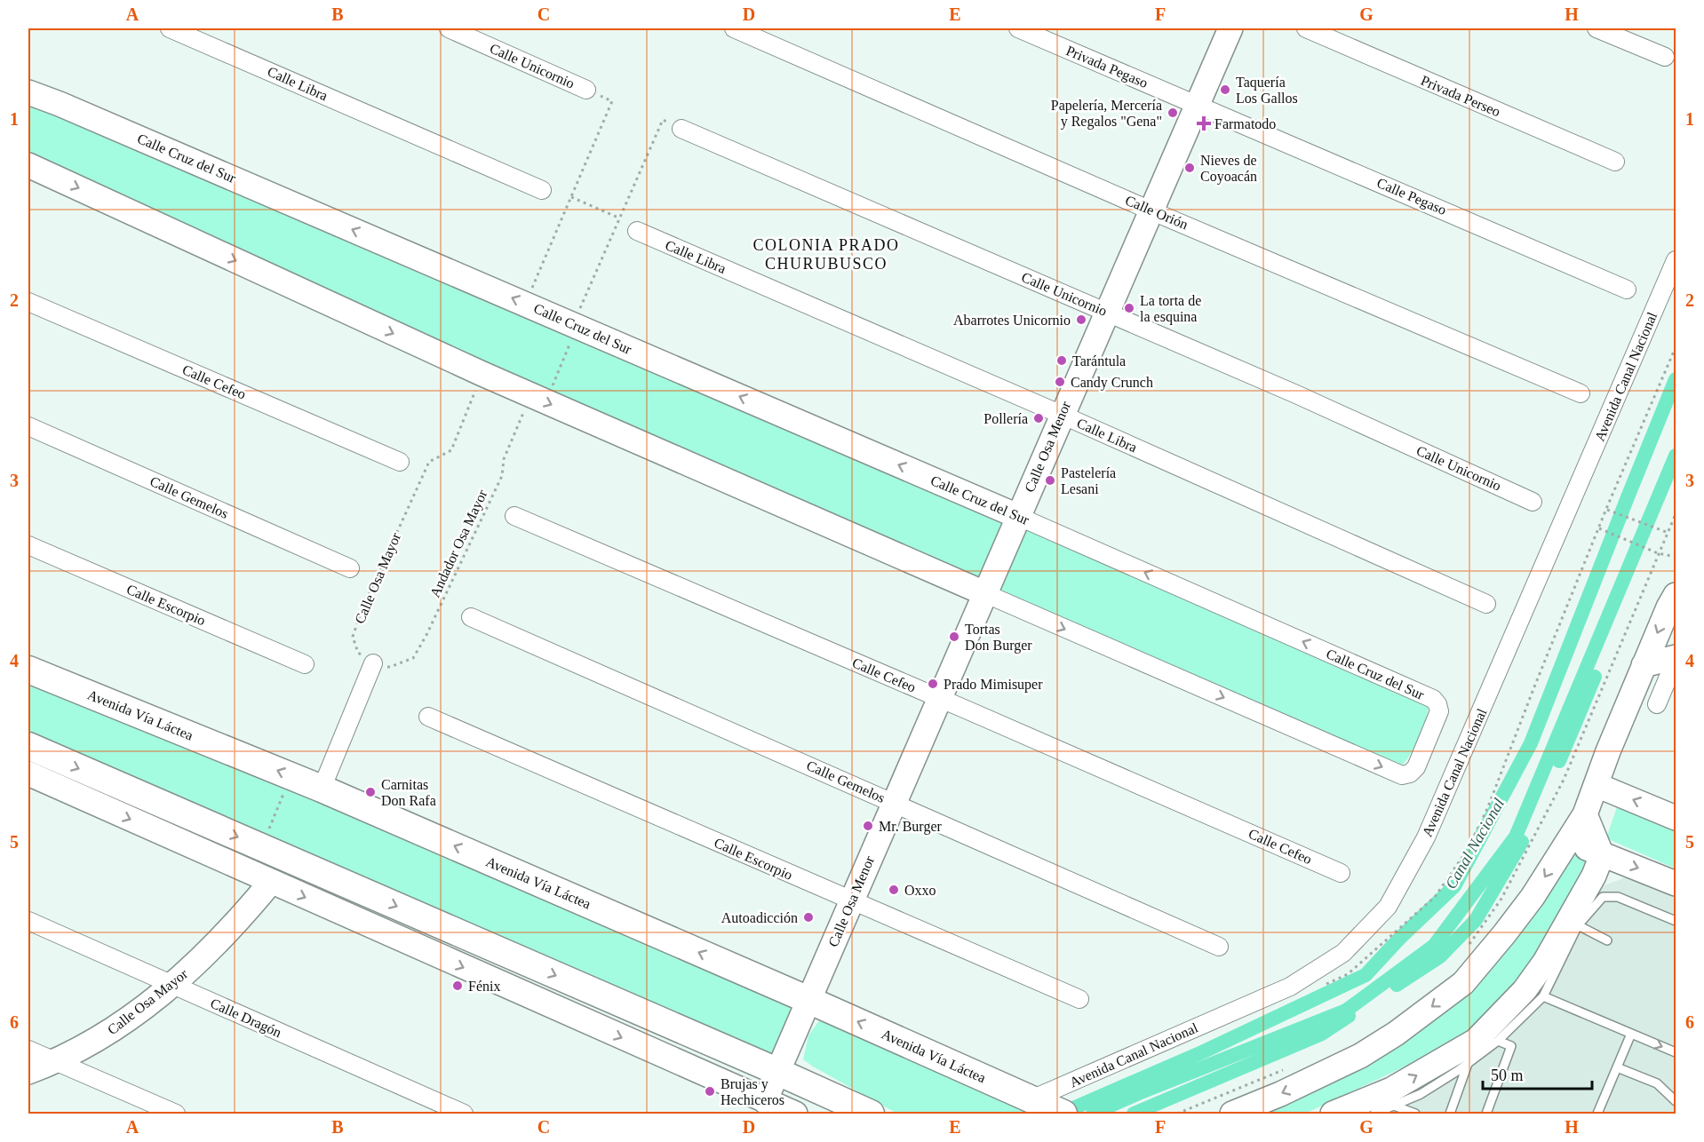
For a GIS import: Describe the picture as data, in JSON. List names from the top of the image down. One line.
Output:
{"streets":{"main road":["Avenida Vía Láctea"],"street":["Calle Unicornio","Privada Pegaso","Calle Libra","Privada Perseo","Calle Cruz del Sur","Calle Pegaso","Calle Orión","Avenida Canal Nacional","Calle Cefeo","Calle Osa Menor","Calle Gemelos","Calle Osa Mayor","Calle Escorpio","Calle Dragón"],"path":["Andador Osa Mayor"]},"crossings":[["Calle Unicornio","Calle Osa Menor"],["Calle Unicornio","Andador Osa Mayor"],["Privada Pegaso","Calle Pegaso"],["Privada Pegaso","Calle Osa Menor"],["Calle Libra","Calle Osa Menor"],["Calle Cruz del Sur","Calle Osa Menor"],["Calle Cruz del Sur","Andador Osa Mayor"],["Calle Cruz del Sur","Calle Osa Mayor"],["Calle Pegaso","Calle Osa Menor"],["Calle Orión","Calle Osa Menor"],["Avenida Canal Nacional","Avenida Vía Láctea"],["Calle Cefeo","Calle Osa Menor"],["Calle Osa Menor","Calle Gemelos"],["Calle Osa Menor","Calle Escorpio"],["Calle Osa Menor","Avenida Vía Láctea"],["Andador Osa Mayor","Calle Osa Mayor"],["Calle Osa Mayor","Calle Dragón"]],"districts":["COLONIA PRADO CHURUBUSCO"],"water":["Canal Nacional"],"places":{"other":["Taquería Los Gallos","Papelería, Mercería y Regalos \"Gena\"","Nieves de Coyoacán","La torta de la esquina","Abarrotes Unicornio","Tarántula","Candy Crunch","Pollería","Pastelería Lesani","Tortas Don Burger","Prado Mimisuper","Carnitas Don Rafa","Mr. Burger","Oxxo","Autoadicción","Fénix","Brujas y Hechiceros"],"health":["Farmatodo"]},"scale_bar":"50 m","grid":{"columns":["A","B","C","D","E","F","G","H"],"rows":["1","2","3","4","5","6"]}}
